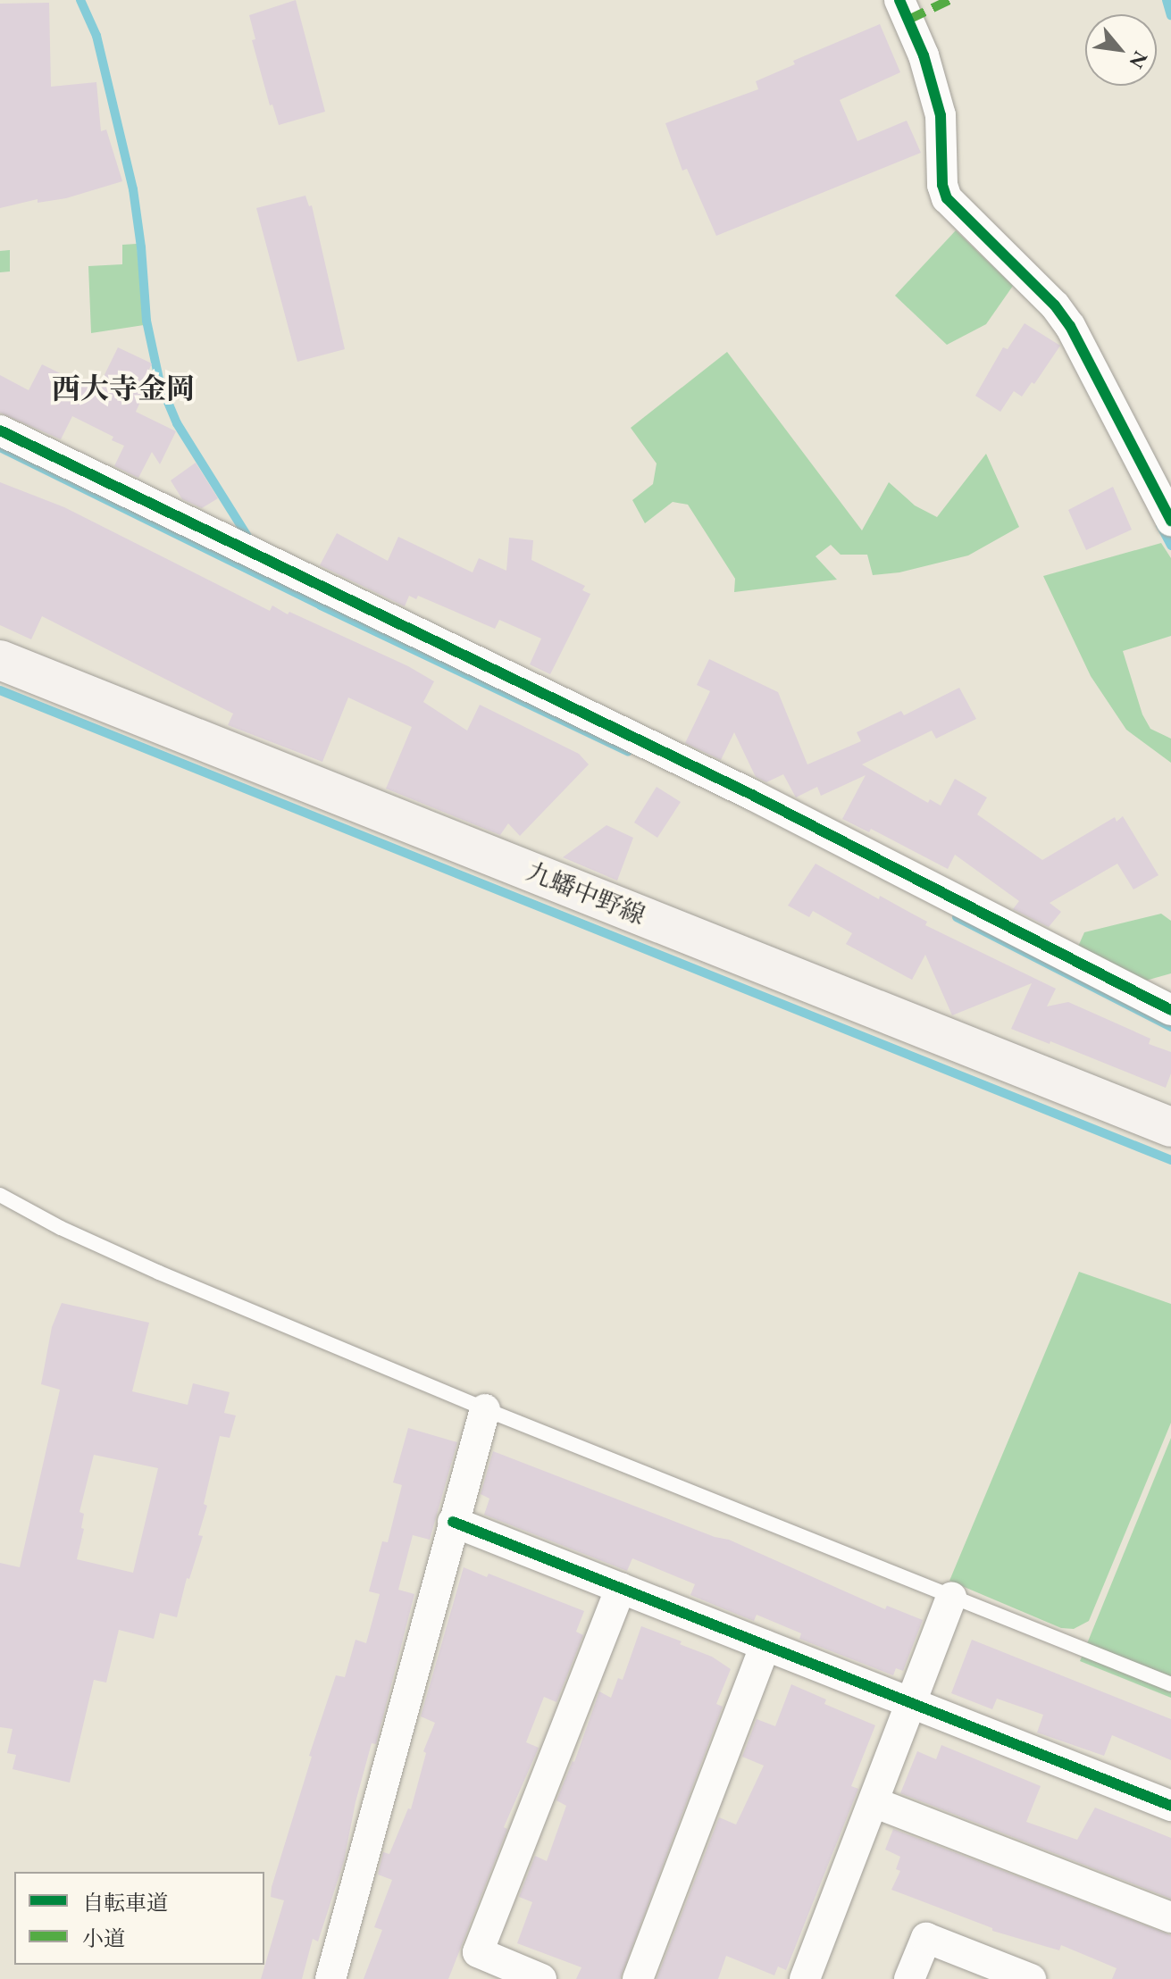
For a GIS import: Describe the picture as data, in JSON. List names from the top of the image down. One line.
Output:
{"streets":{"main road":["九蟠中野線"]},"districts":["西大寺金岡"],"legend":["自転車道","小道"],"north":"bottom right"}
